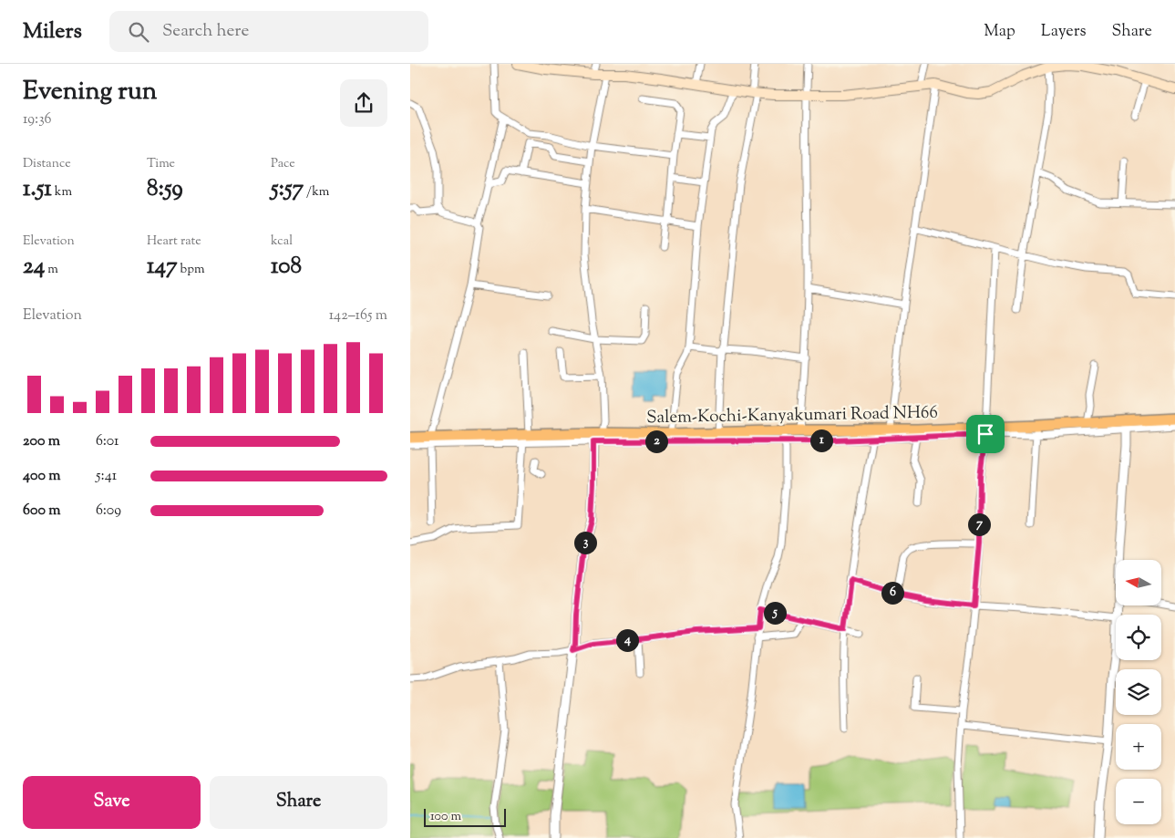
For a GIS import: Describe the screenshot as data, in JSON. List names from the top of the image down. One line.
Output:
{"streets":{"highway":["Salem-Kochi-Kanyakumari Road NH66"]},"scale_bar":"100 m","north":"left","page":{"header":"Milers","search":"Search here","nav":["Map","Layers","Share"],"heading":["Evening run","19:36"],"stats":[["Distance","1.51 km"],["Time","8:59"],["Pace","5:57 /km"],["Elevation","24 m"],["Heart rate","147 bpm"],["kcal","108"]],"chart":["Elevation","142–165 m"],"list":[{"name":"200 m","note":"6:01"},{"name":"400 m","note":"5:41"},{"name":"600 m","note":"6:09"}],"pins":["1","2","7","3","6","5","4"],"map_buttons":["+","−"],"buttons":["Save","Share"],"scale":"100 m"}}
